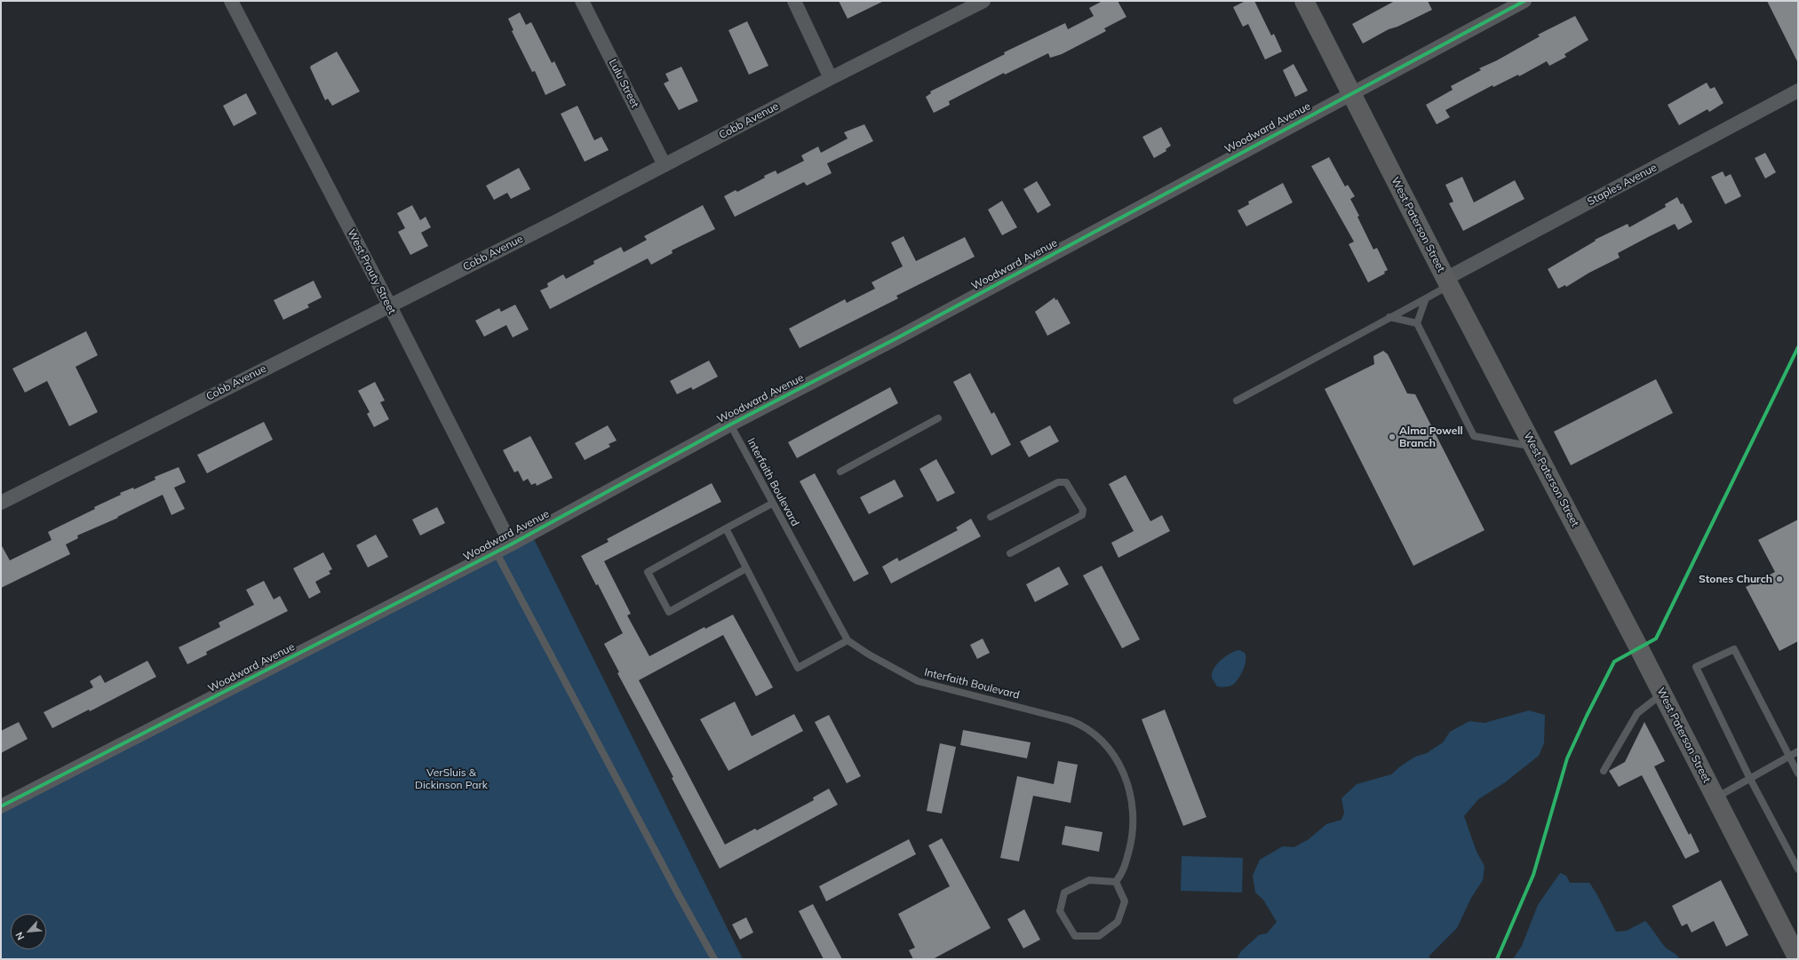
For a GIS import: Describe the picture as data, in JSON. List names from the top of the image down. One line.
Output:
{"streets":{"street":["Lulu Street","Cobb Avenue","Woodward Avenue","Staples Avenue","West Paterson Street","West Prouty Street"],"lane":["Interfaith Boulevard"]},"crossings":[["Lulu Street","Cobb Avenue"],["Cobb Avenue","West Prouty Street"],["Woodward Avenue","West Paterson Street"],["Woodward Avenue","West Prouty Street"],["Woodward Avenue","Interfaith Boulevard"],["Staples Avenue","West Paterson Street"]],"parks":["VerSluis & Dickinson Park"],"places":["Alma Powell Branch","Stones Church"],"north":"bottom left"}
